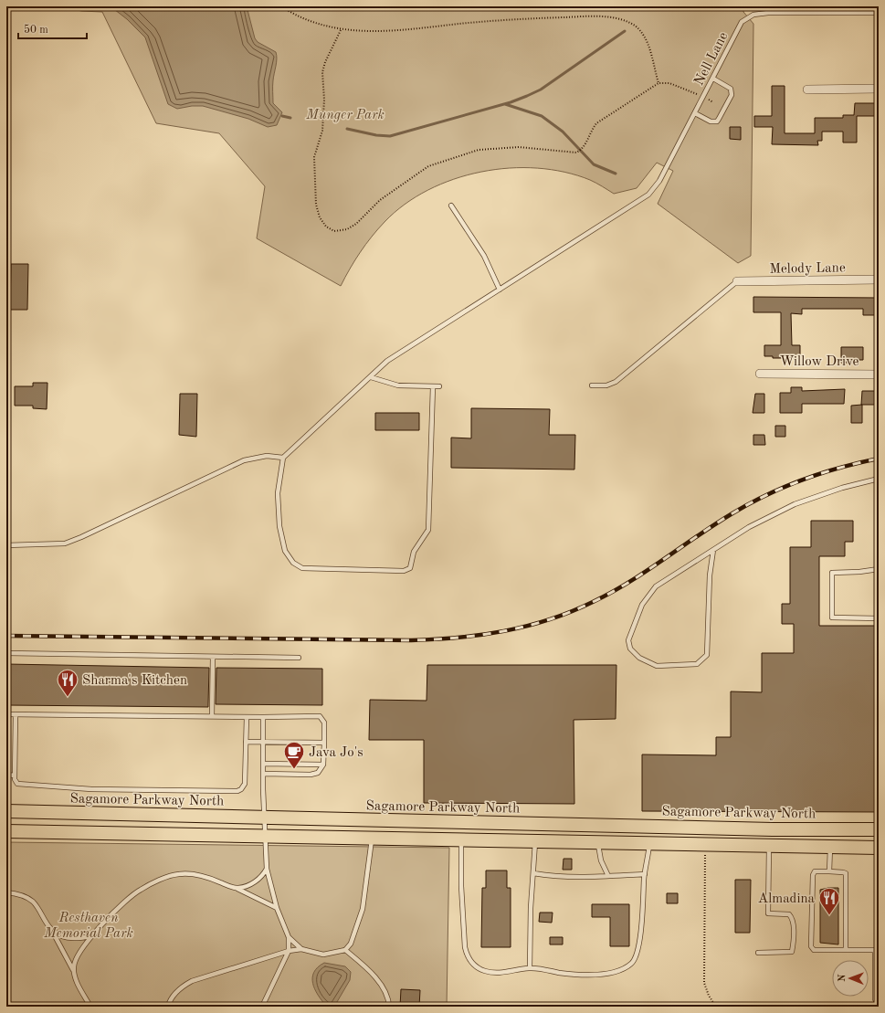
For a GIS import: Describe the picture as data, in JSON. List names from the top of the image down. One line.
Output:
{"streets":{"main road":["Sagamore Parkway North"],"street":["Melody Lane","Willow Drive"],"lane":["Nell Lane"]},"parks":["Munger Park","Resthaven Memorial Park"],"places":{"restaurant":["Sharma's Kitchen","Almadina"],"cafe":["Java Jo's"]},"scale_bar":"50 m","north":"left"}
